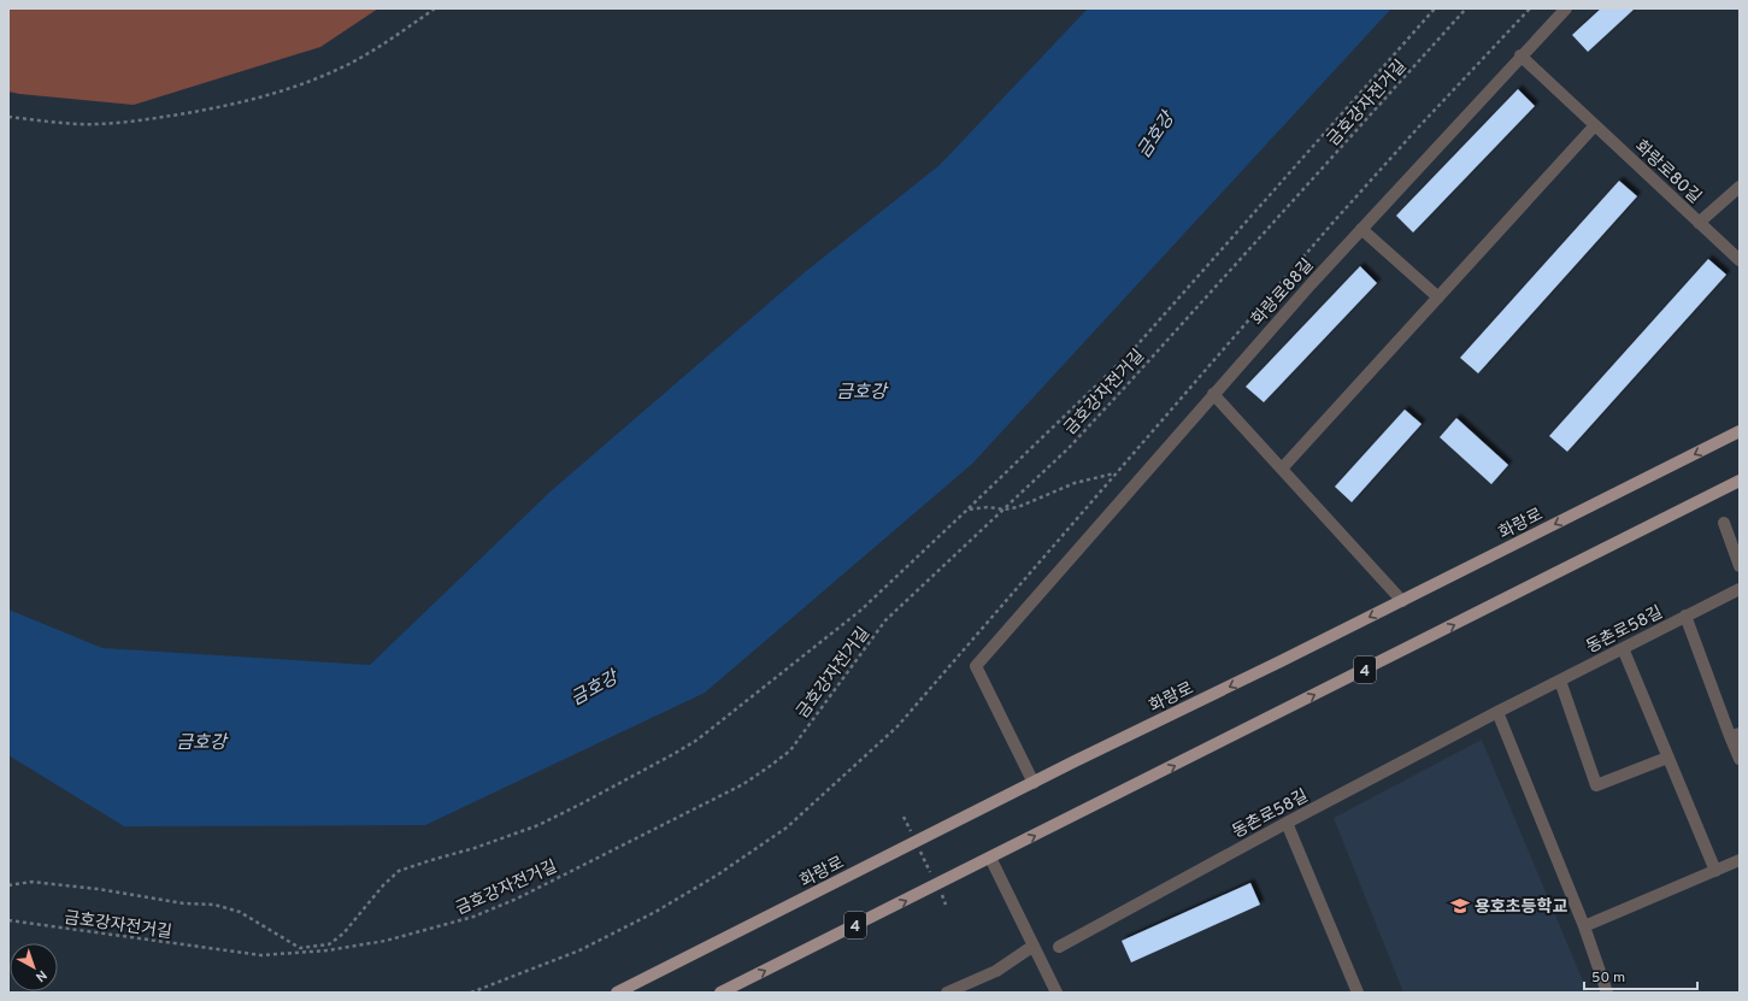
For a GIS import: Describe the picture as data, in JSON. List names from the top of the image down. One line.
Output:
{"streets":{"main road":["화랑로","4"],"street":["화랑로80길","화랑로88길","동촌로58길"],"path":["금호강자전거길"]},"crossings":[["화랑로80길","화랑로88길"],["화랑로88길","화랑로"]],"water":["금호강"],"places":{"school or university":["용호초등학교"]},"scale_bar":"50 m","north":"bottom right"}
